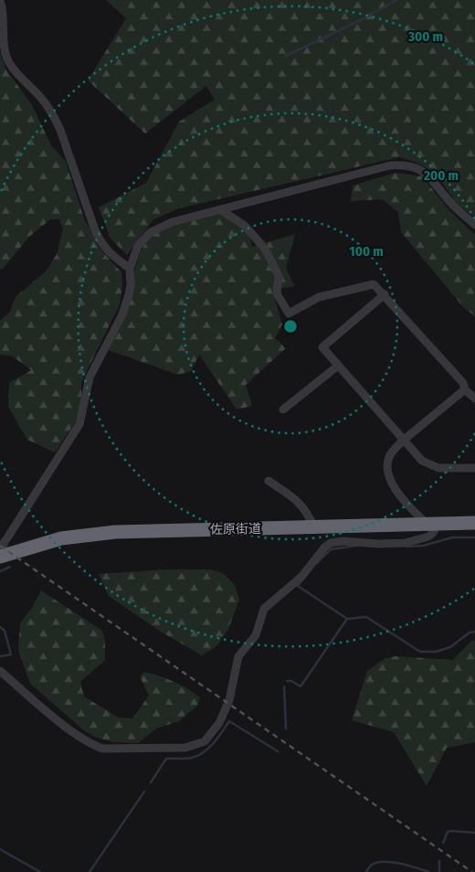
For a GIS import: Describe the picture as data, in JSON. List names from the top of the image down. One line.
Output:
{"streets":{"highway":["佐原街道"]},"rings":["300 m","200 m","100 m"]}
